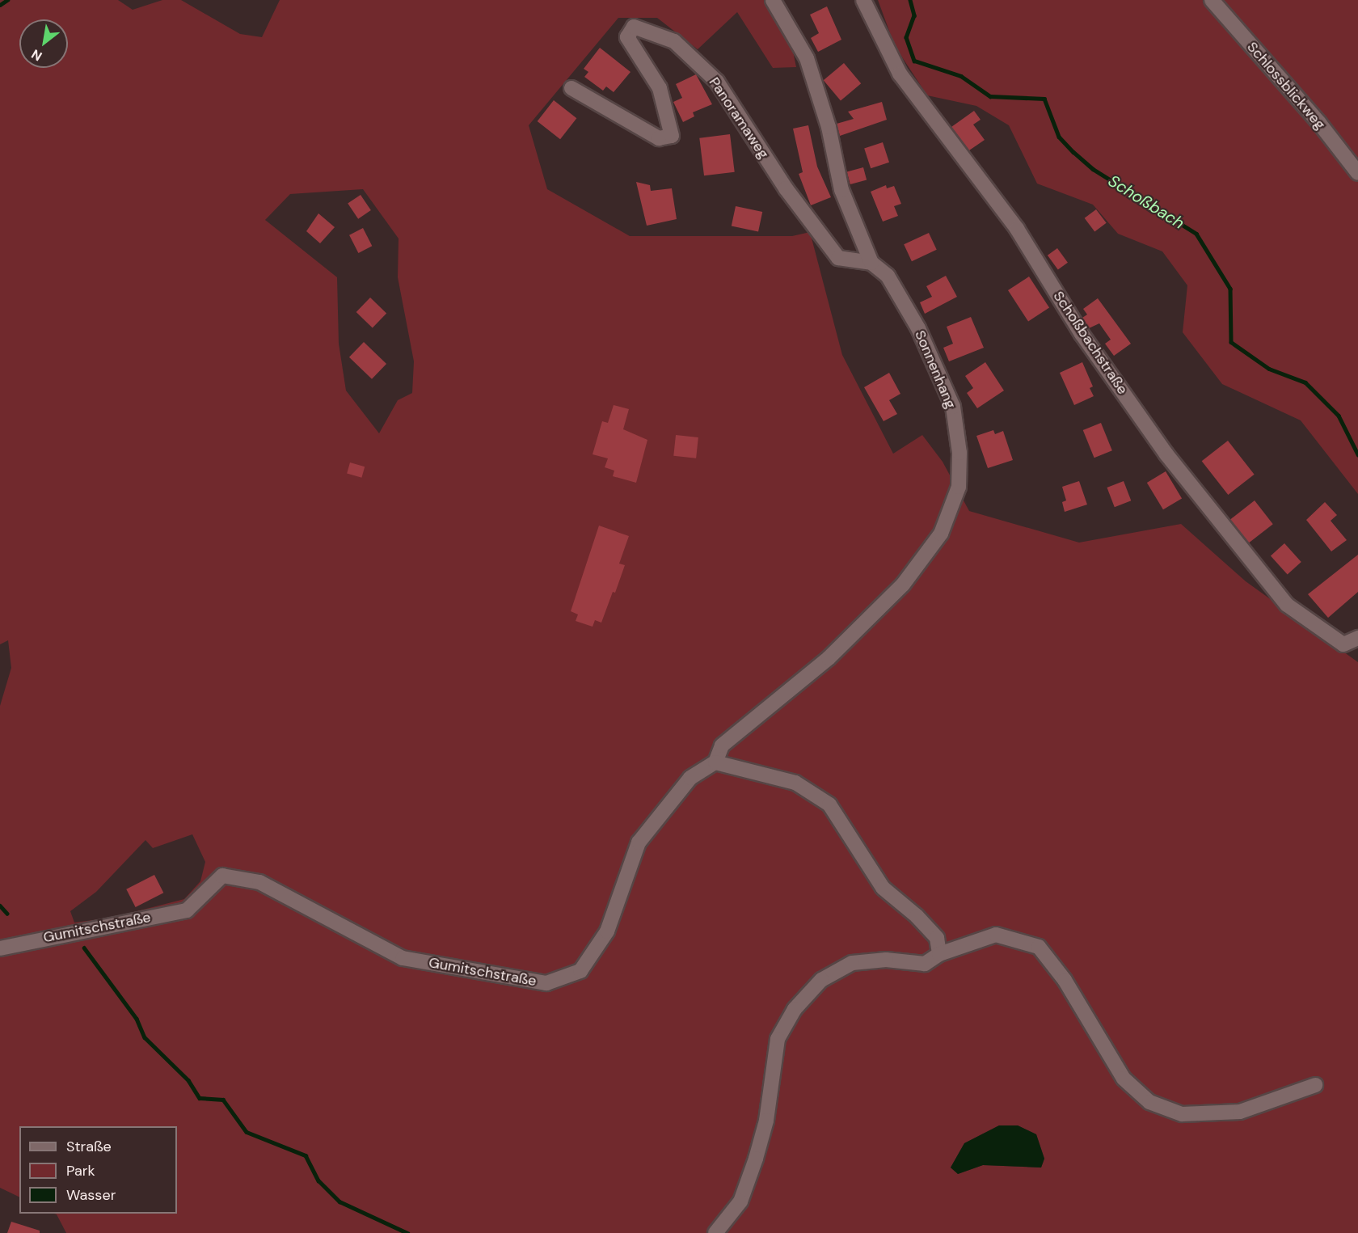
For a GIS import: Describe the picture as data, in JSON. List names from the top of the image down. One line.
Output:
{"streets":{"street":["Schlossblickweg","Panoramaweg","Schoßbachstraße","Sonnenhang","Gumitschstraße"]},"crossings":[["Panoramaweg","Sonnenhang"],["Sonnenhang","Gumitschstraße"]],"water":["Schoßbach"],"legend":["Straße","Park","Wasser"],"north":"bottom left"}
